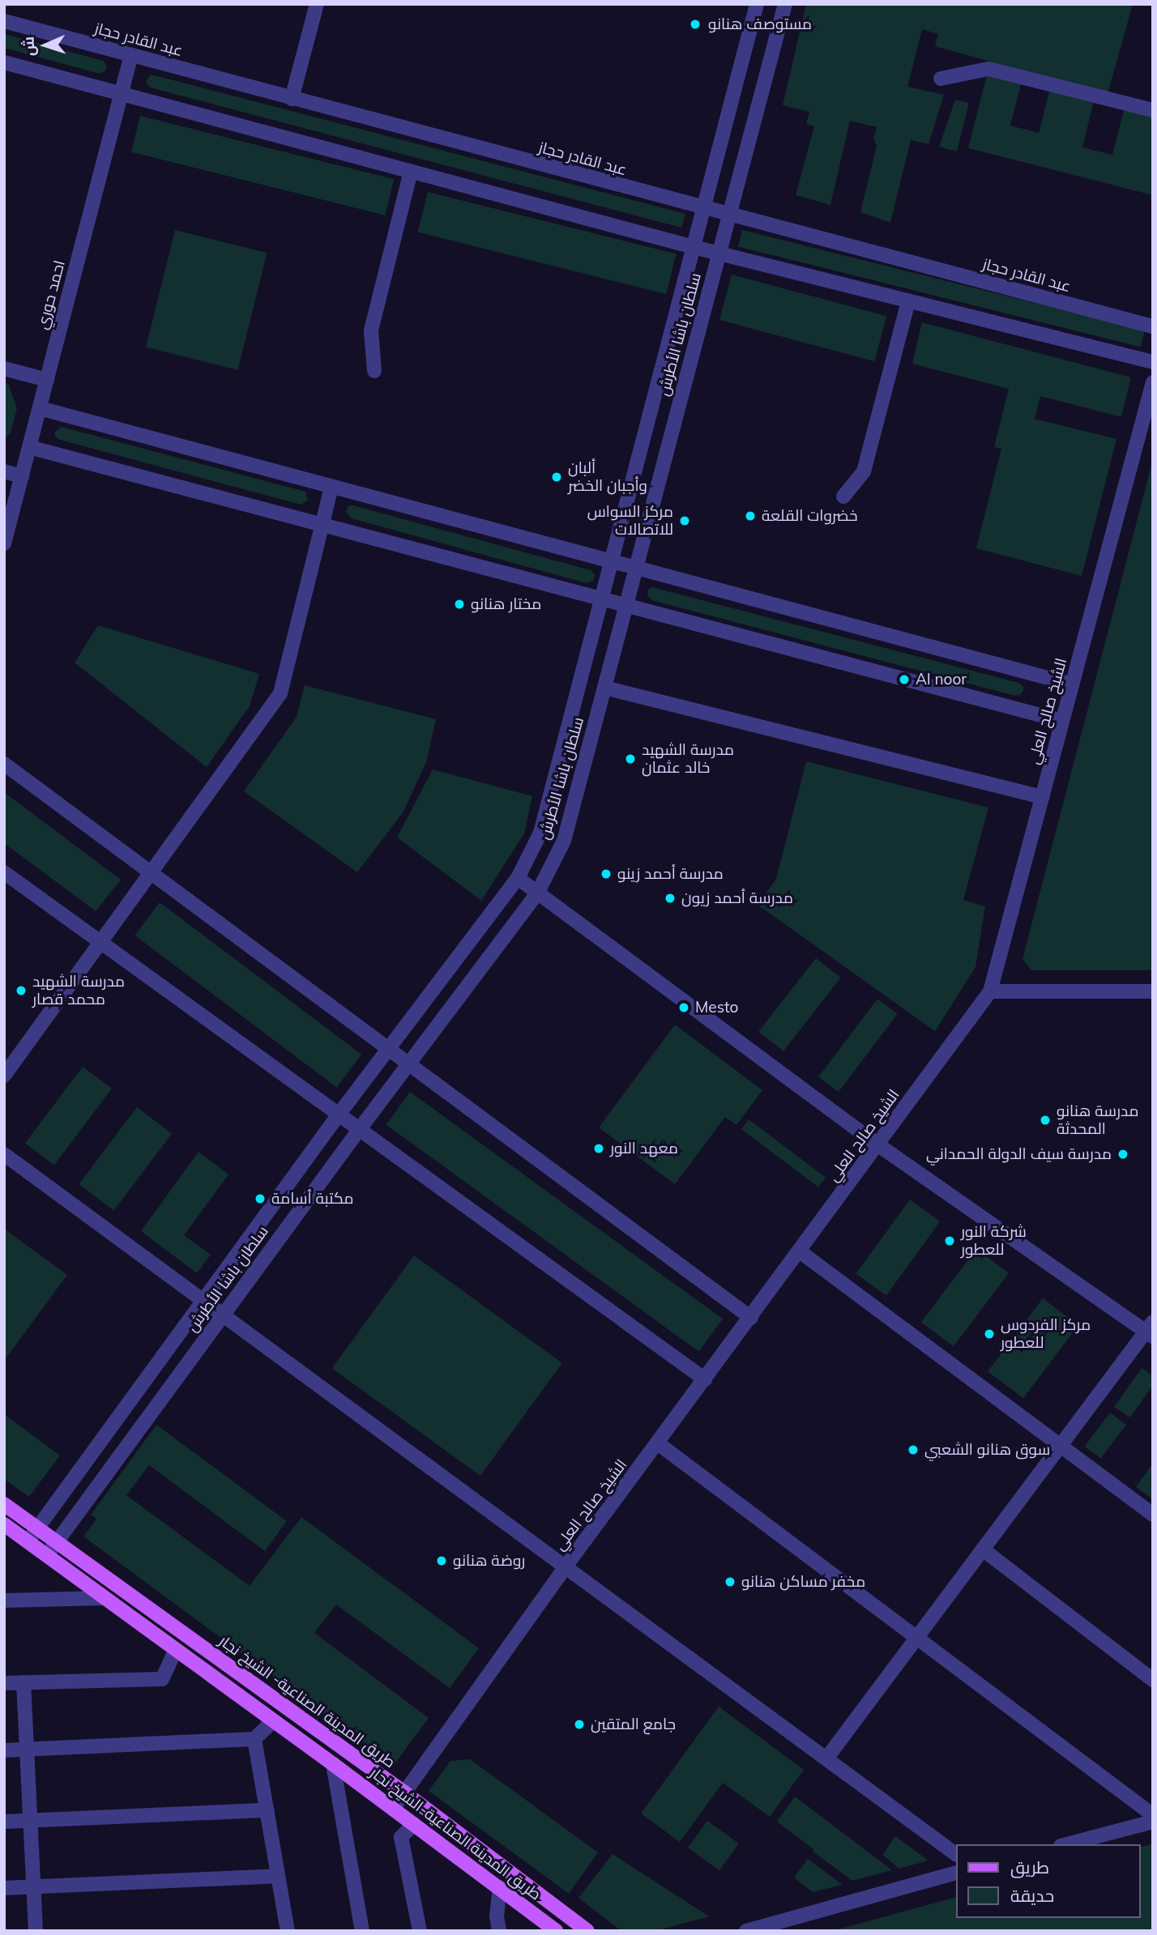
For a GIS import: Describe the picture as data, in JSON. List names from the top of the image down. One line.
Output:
{"streets":{"main road":["طريق المدينة الصناعية- الشيخ نجار","طريق المدينة الصناعية-الشيخ نجار"],"street":["عبد القادر حجاز","احمد حوري","سلطان باشا الأطرش","الشيخ صالح العلي"]},"crossings":[["عبد القادر حجاز","احمد حوري"],["عبد القادر حجاز","سلطان باشا الأطرش"],["سلطان باشا الأطرش","طريق المدينة الصناعية- الشيخ نجار"],["سلطان باشا الأطرش","طريق المدينة الصناعية-الشيخ نجار"],["الشيخ صالح العلي","طريق المدينة الصناعية- الشيخ نجار"],["الشيخ صالح العلي","طريق المدينة الصناعية-الشيخ نجار"]],"places":["مستوصف هنانو","ألبان وأجبان الخضر","خضروات القلعة","مركز السواس للاتصالات","مختار هنانو","Al noor","مدرسة الشهيد خالد عثمان","مدرسة أحمد زينو","مدرسة أحمد زيون","مدرسة الشهيد محمد قصار","Mesto","مدرسة هنانو المحدثة","معهد النور","مدرسة سيف الدولة الحمداني","مكتبة أسامة","شركة النور للعطور","مركز الفردوس للعطور","سوق هنانو الشعبي","روضة هنانو","مخفر مساكن هنانو","جامع المتقين"],"legend":["طريق","حديقة"],"north":"left"}
